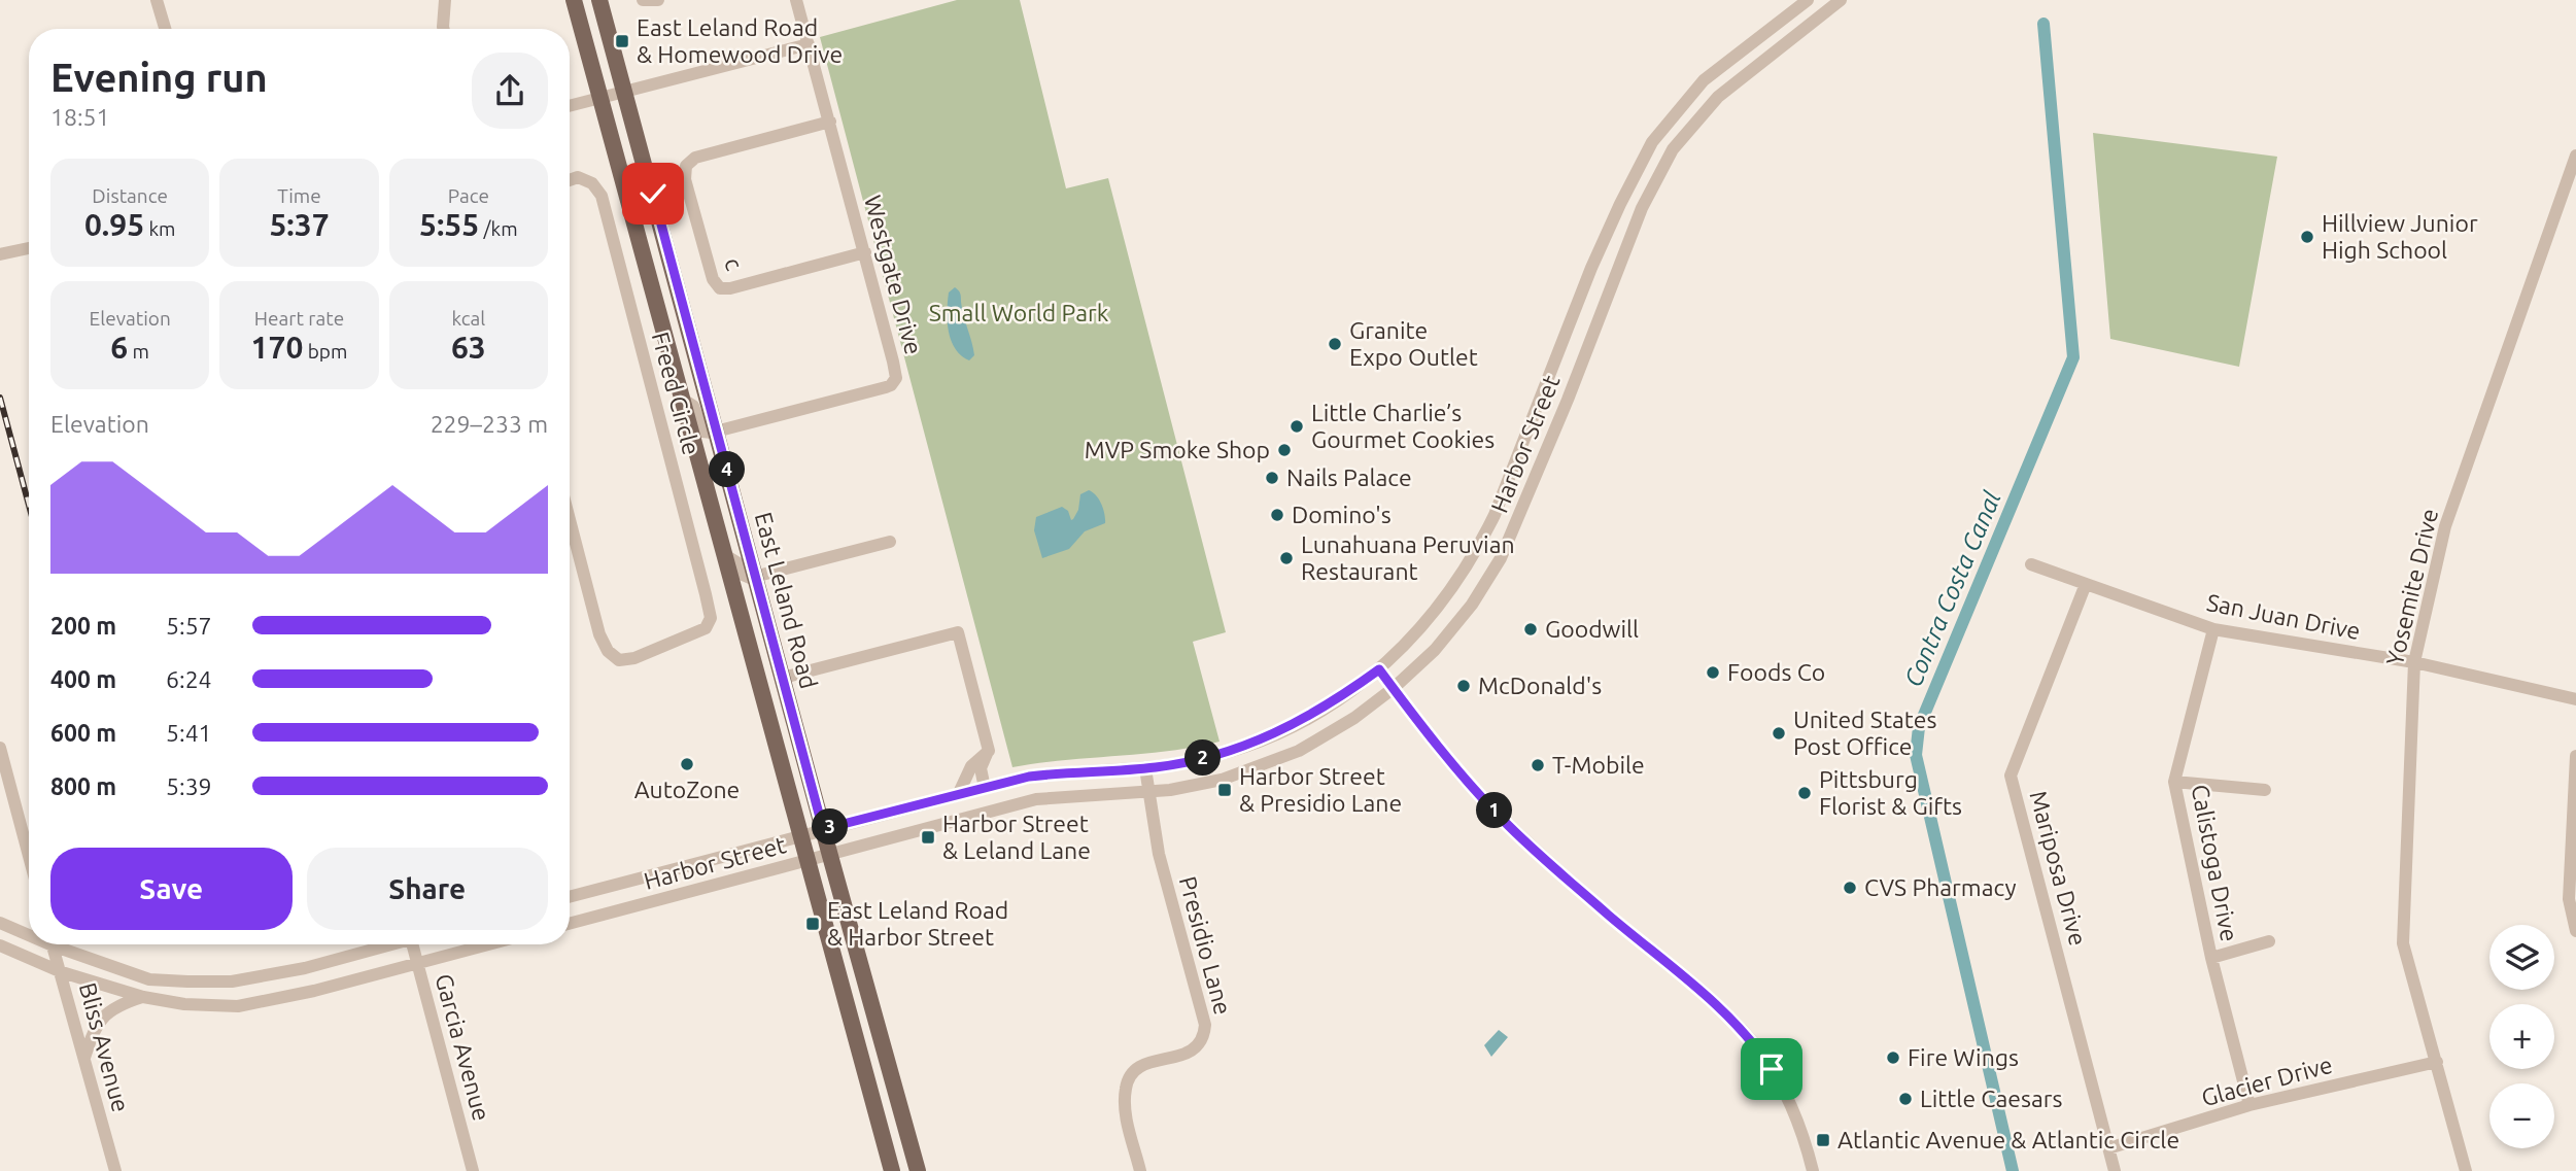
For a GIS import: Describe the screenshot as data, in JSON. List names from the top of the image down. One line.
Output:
{"streets":{"main road":["East Leland Road"],"street":["c","Westgate Drive","Freed Circle","Harbor Street","Yosemite Drive","San Juan Drive","Calistoga Drive","Mariposa Drive","Presidio Lane","Bliss Avenue","Garcia Avenue","Glacier Drive"]},"crossings":[["c","Westgate Drive"],["Westgate Drive","East Leland Road"],["Harbor Street","East Leland Road"],["Harbor Street","Presidio Lane"],["Yosemite Drive","San Juan Drive"],["Yosemite Drive","Glacier Drive"],["San Juan Drive","Calistoga Drive"],["San Juan Drive","Mariposa Drive"],["Calistoga Drive","Glacier Drive"],["Mariposa Drive","Glacier Drive"]],"water":["Contra Costa Canal"],"parks":["Small World Park"],"places":{"transit":["East Leland Road & Homewood Drive","Harbor Street & Presidio Lane","Harbor Street & Leland Lane","East Leland Road & Harbor Street","Atlantic Avenue & Atlantic Circle"],"other":["Hillview Junior High School","Granite Expo Outlet","Little Charlie’s Gourmet Cookies","MVP Smoke Shop","Nails Palace","Domino's","Lunahuana Peruvian Restaurant","Goodwill","Foods Co","McDonald's","United States Post Office","AutoZone","T-Mobile","Pittsburg Florist & Gifts","CVS Pharmacy","Fire Wings","Little Caesars"]},"page":{"heading":["Evening run","18:51"],"stats":[["Distance","0.95 km"],["Time","5:37"],["Pace","5:55 /km"],["Elevation","6 m"],["Heart rate","170 bpm"],["kcal","63"]],"chart":["Elevation","229–233 m"],"pins":["4","2","1","3"],"list":[{"name":"200 m","note":"5:57"},{"name":"400 m","note":"6:24"},{"name":"600 m","note":"5:41"},{"name":"800 m","note":"5:39"}],"buttons":["Save","Share"],"map_buttons":["+","−"]}}
